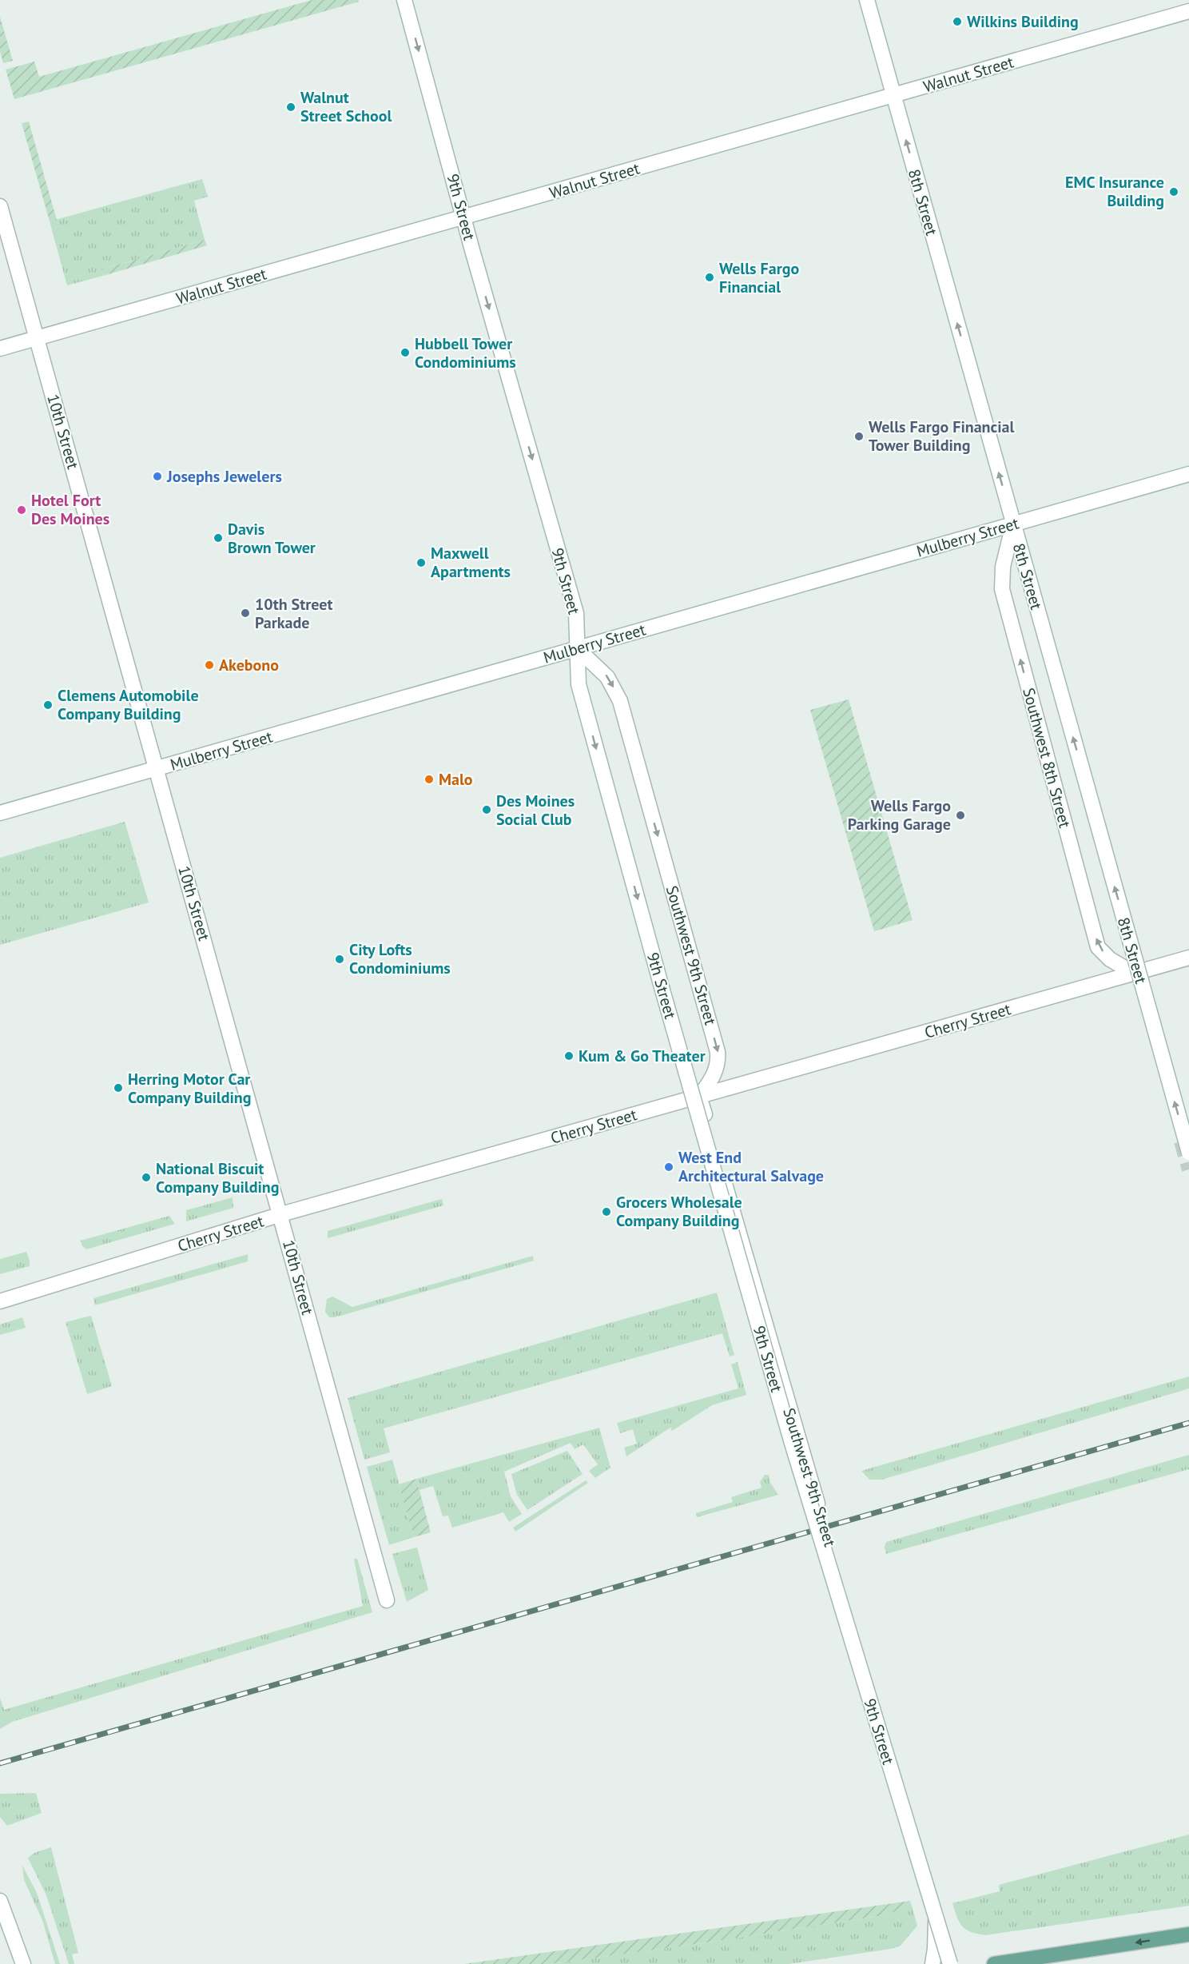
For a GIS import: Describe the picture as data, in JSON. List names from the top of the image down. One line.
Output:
{"streets":{"street":["Walnut Street","8th Street","9th Street","10th Street","Mulberry Street","Southwest 8th Street","Southwest 9th Street","Cherry Street"]},"crossings":[["Walnut Street","8th Street"],["Walnut Street","9th Street"],["Walnut Street","10th Street"],["8th Street","Mulberry Street"],["8th Street","Southwest 8th Street"],["9th Street","Mulberry Street"],["9th Street","Southwest 9th Street"],["10th Street","Mulberry Street"],["10th Street","Cherry Street"],["Mulberry Street","Southwest 8th Street"],["Mulberry Street","Southwest 9th Street"],["Southwest 8th Street","Cherry Street"],["Southwest 9th Street","Cherry Street"]],"one_way":["8th Street","9th Street","Southwest 8th Street"],"places":["Wilkins Building","Walnut Street School","EMC Insurance Building","Wells Fargo Financial","Hubbell Tower Condominiums","Wells Fargo Financial Tower Building","Josephs Jewelers","Hotel Fort Des Moines","Davis Brown Tower","Maxwell Apartments","10th Street Parkade","Akebono","Clemens Automobile Company Building","Malo","Des Moines Social Club","Wells Fargo Parking Garage","City Lofts Condominiums","Kum & Go Theater","Herring Motor Car Company Building","West End Architectural Salvage","National Biscuit Company Building","Grocers Wholesale Company Building"]}
